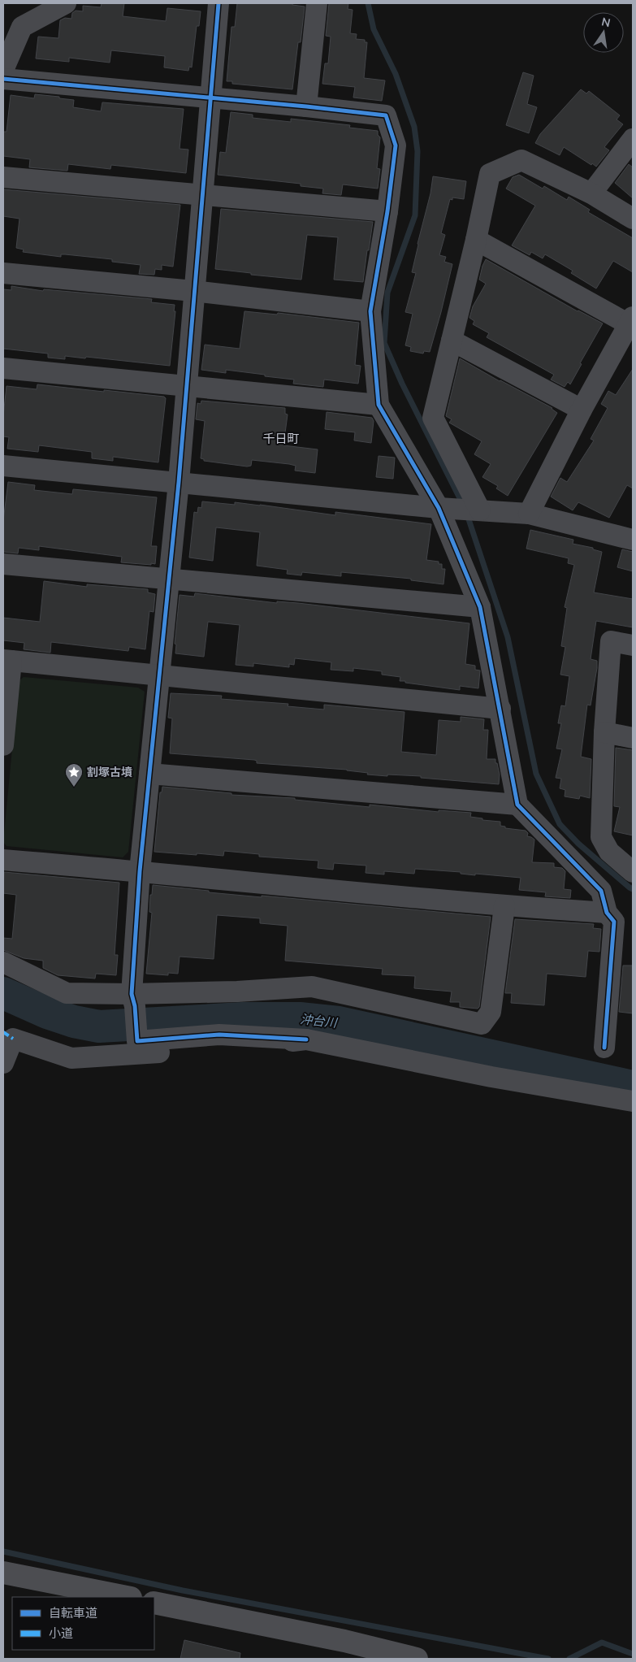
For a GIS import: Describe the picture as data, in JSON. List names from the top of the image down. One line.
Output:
{"districts":["千日町"],"water":["沖台川"],"places":{"place":["割塚古墳"]},"legend":["自転車道","小道"],"north":"top"}
